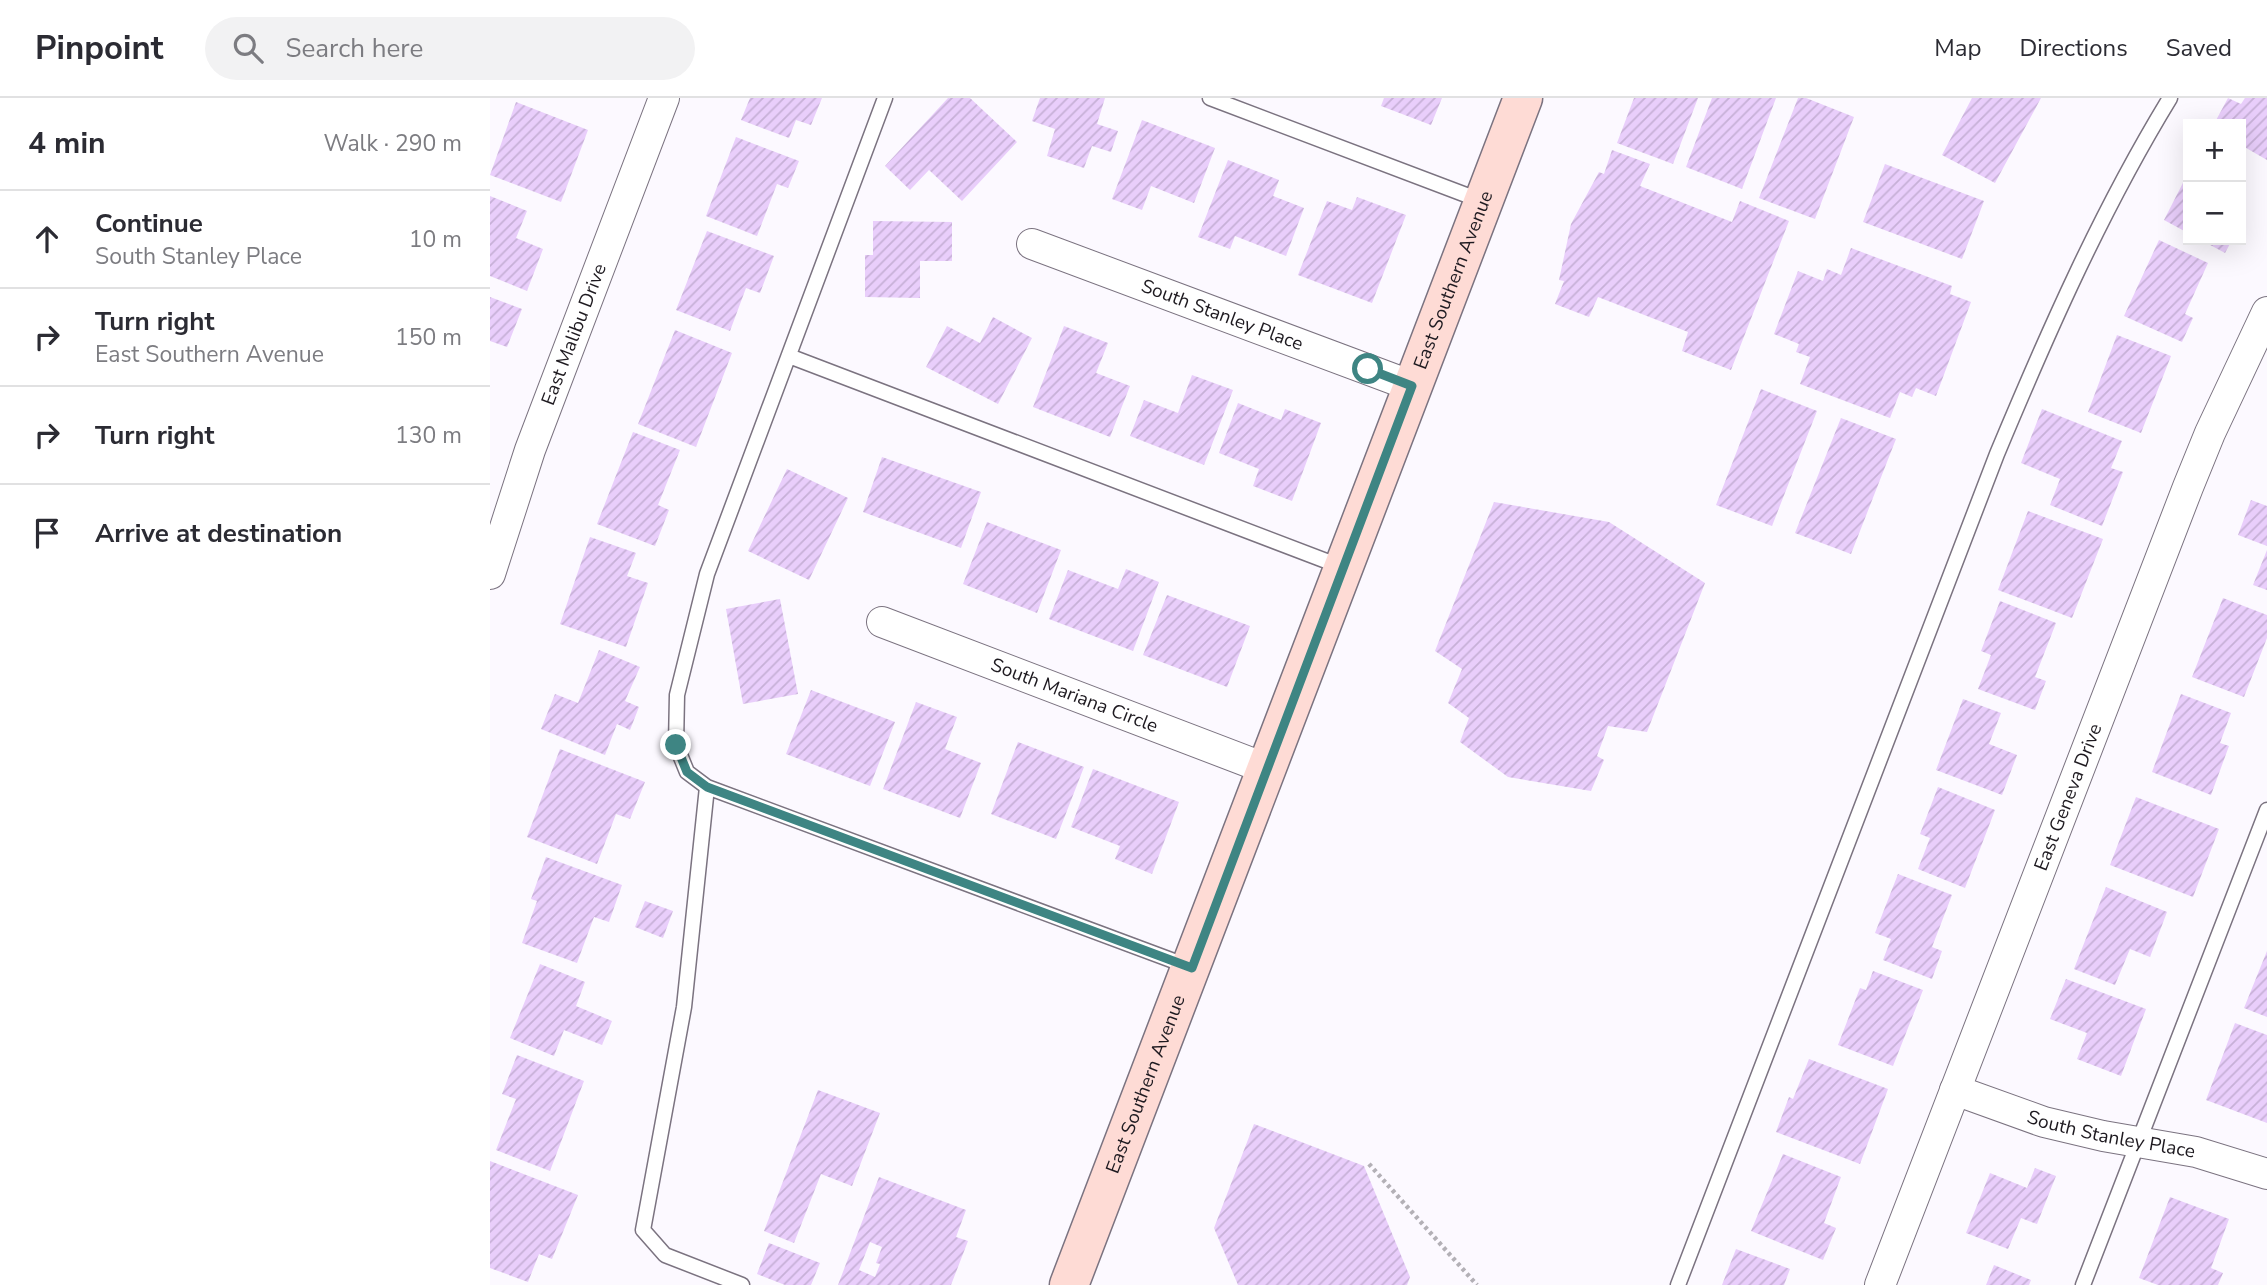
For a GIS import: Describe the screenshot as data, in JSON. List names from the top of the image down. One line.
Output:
{"streets":{"main road":["East Southern Avenue"],"street":["South Stanley Place","East Malibu Drive","South Mariana Circle","East Geneva Drive"]},"crossings":[["East Southern Avenue","South Stanley Place"],["East Southern Avenue","South Mariana Circle"],["South Stanley Place","East Geneva Drive"]],"page":{"header":"Pinpoint","search":"Search here","nav":["Map","Directions","Saved"],"heading":["4 min","Walk · 290 m"],"map_buttons":["+","−"],"list":[["Continue","South Stanley Place","10 m"],["Turn right","East Southern Avenue","150 m"],["Turn right","130 m"],"Arrive at destination"]}}
